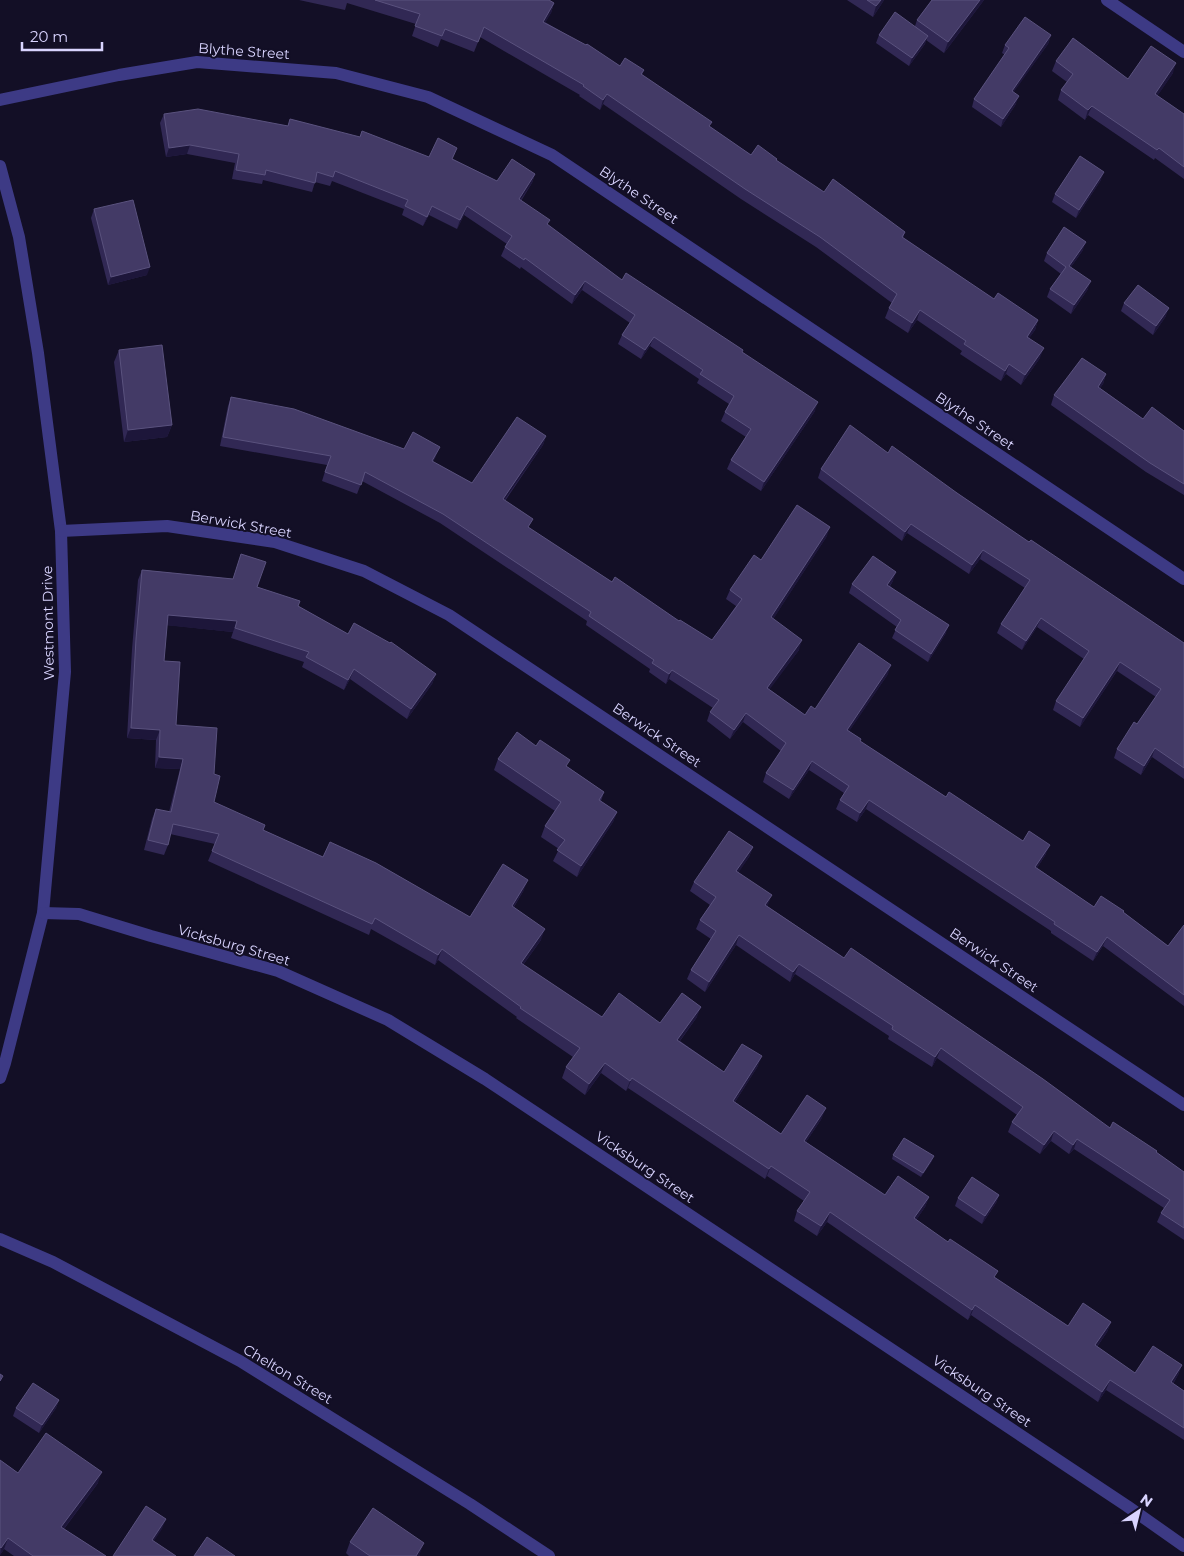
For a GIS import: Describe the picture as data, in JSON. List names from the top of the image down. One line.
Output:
{"streets":{"street":["Blythe Street","Berwick Street","Westmont Drive","Vicksburg Street","Chelton Street"]},"crossings":[["Berwick Street","Westmont Drive"],["Westmont Drive","Vicksburg Street"]],"scale_bar":"20 m","north":"top right"}
